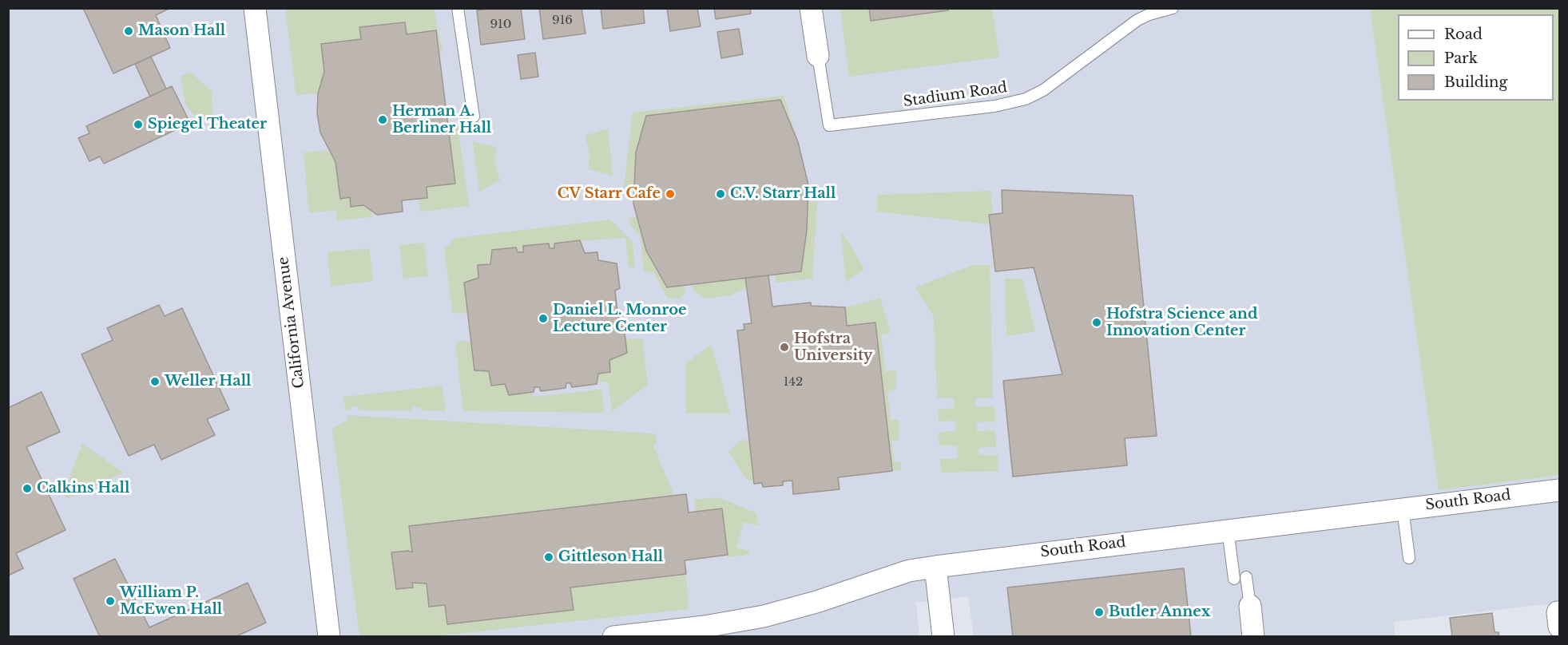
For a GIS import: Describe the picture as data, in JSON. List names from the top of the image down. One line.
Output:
{"streets":{"street":["California Avenue","South Road"],"lane":["Stadium Road"]},"places":["Mason Hall","Herman A. Berliner Hall","Spiegel Theater","CV Starr Cafe","C.V. Starr Hall","Daniel L. Monroe Lecture Center","Hofstra Science and Innovation Center","Hofstra University","Weller Hall","Calkins Hall","Gittleson Hall","William P. McEwen Hall","Butler Annex"],"house_numbers":["916","910","142"],"legend":["Road","Park","Building"]}
